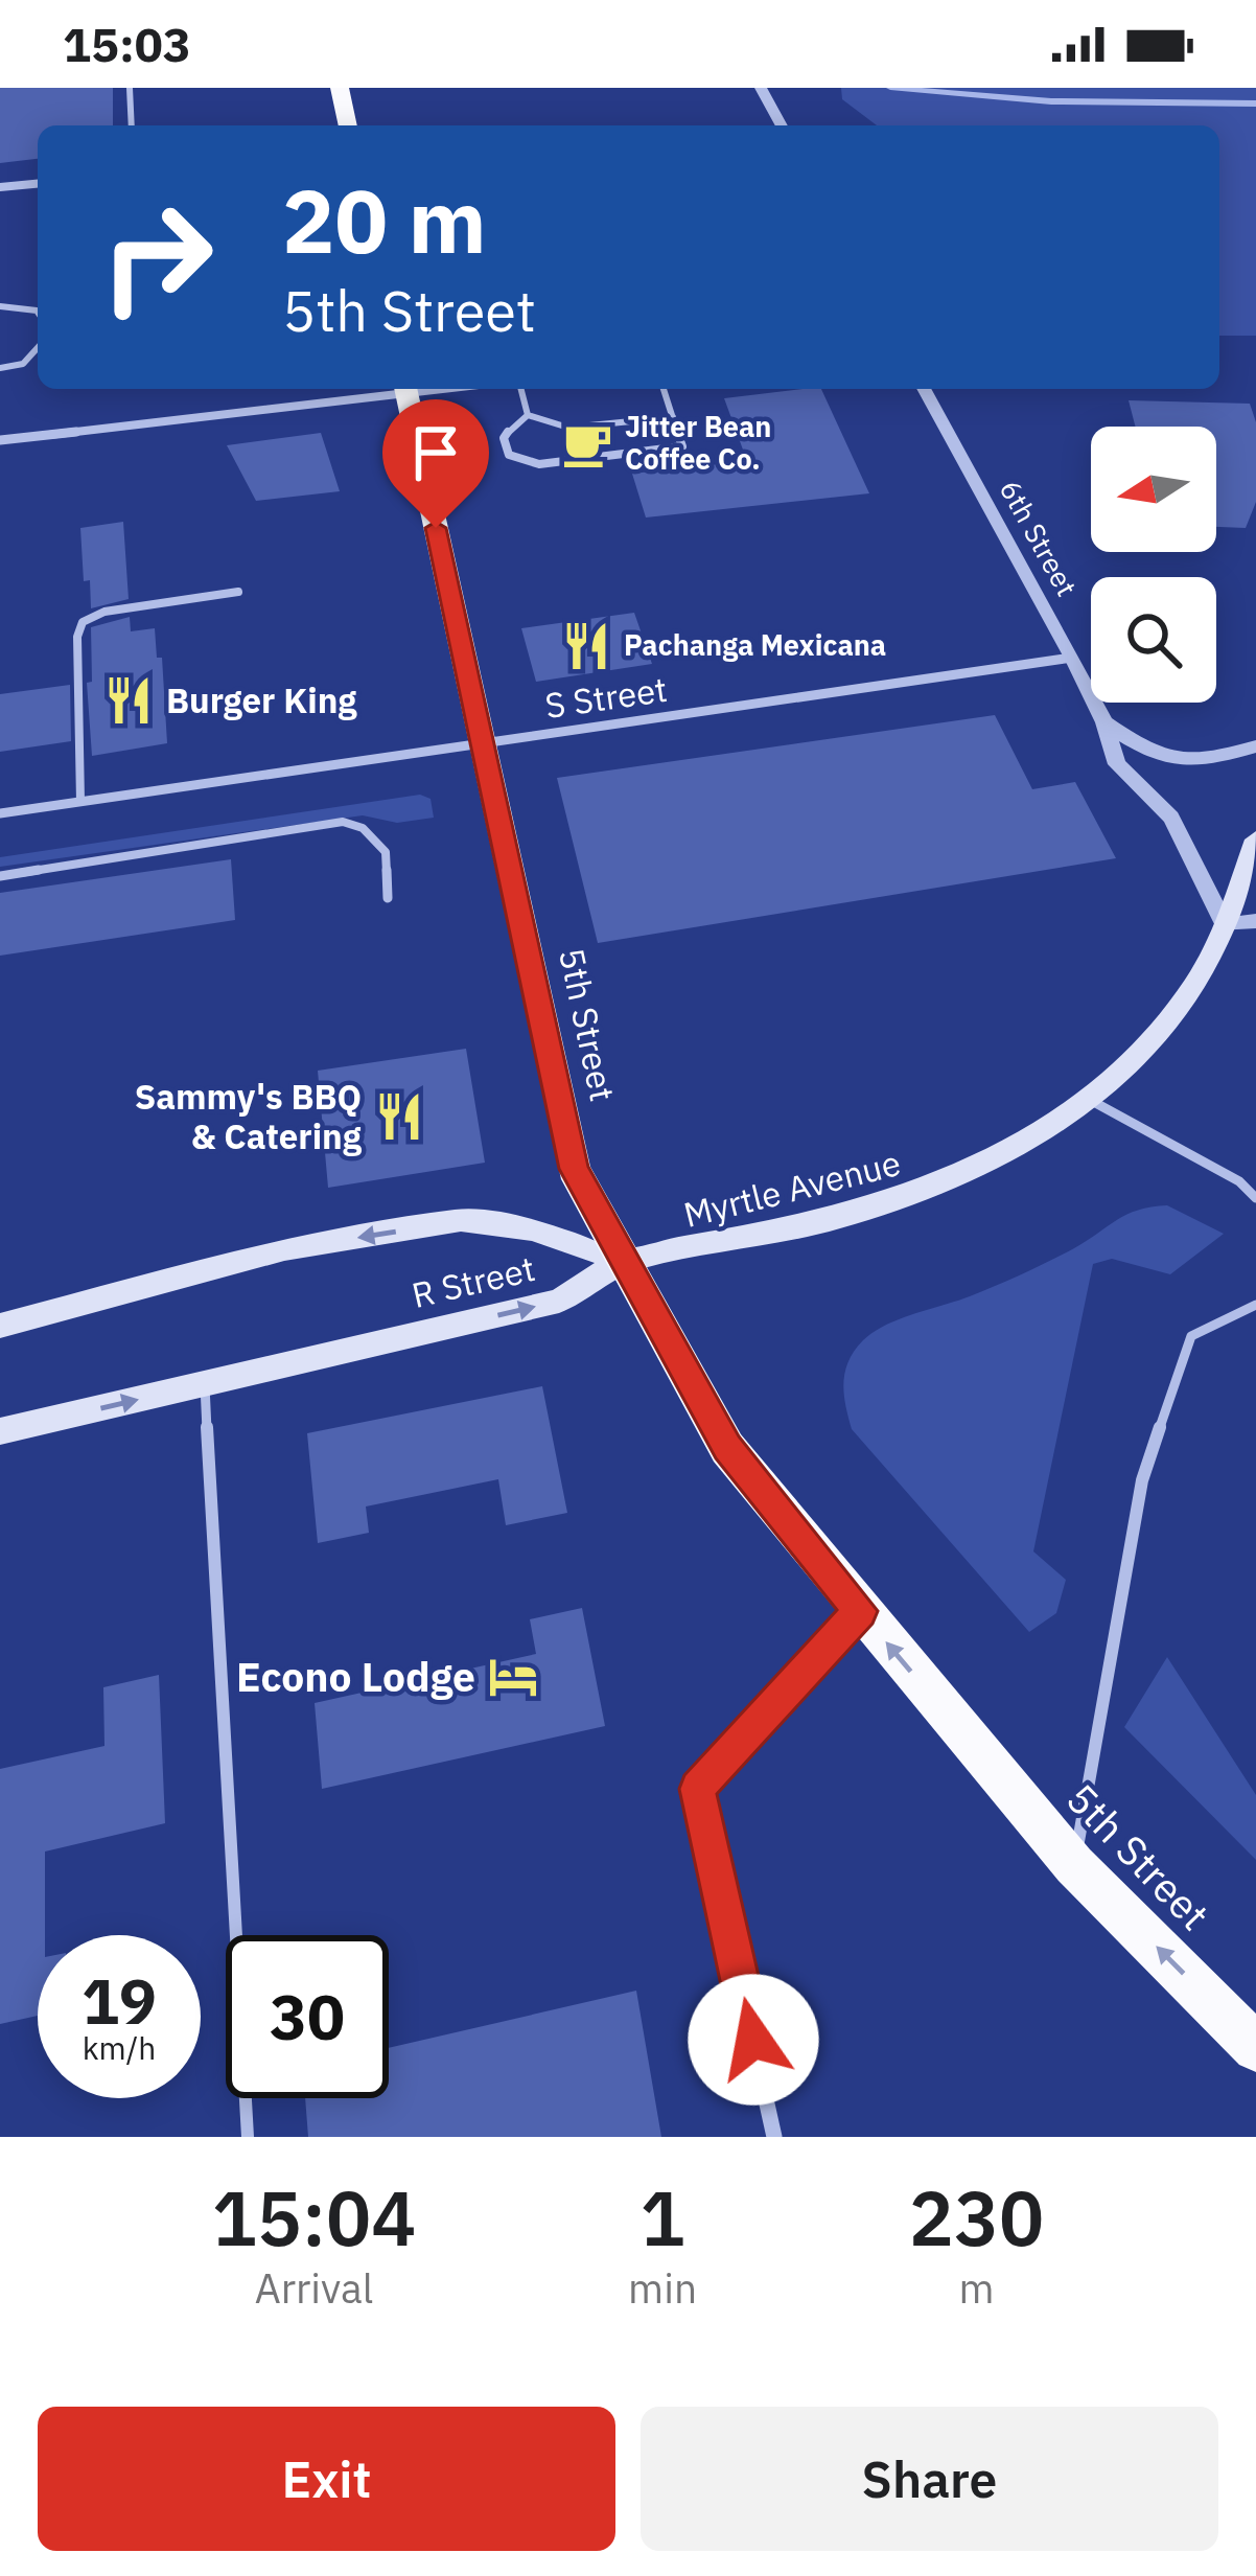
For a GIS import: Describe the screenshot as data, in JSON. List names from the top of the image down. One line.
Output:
{"streets":{"highway":["5th Street"],"main road":["Myrtle Avenue","R Street"],"street":["6th Street","S Street"]},"crossings":[["6th Street","S Street"],["6th Street","Myrtle Avenue"],["S Street","5th Street"],["5th Street","Myrtle Avenue"],["5th Street","R Street"],["Myrtle Avenue","R Street"]],"places":{"cafe":["Jitter Bean Coffee Co."],"restaurant":["Pachanga Mexicana","Burger King","Sammy's BBQ & Catering"],"hotel":["Econo Lodge"]},"north":"left","page":{"status":"15:03","turn":["20 m","5th Street"],"speed":"19 km/h","limit":"30","eta":["15:04","Arrival","1","min","230","m"],"buttons":["Exit","Share"]}}
